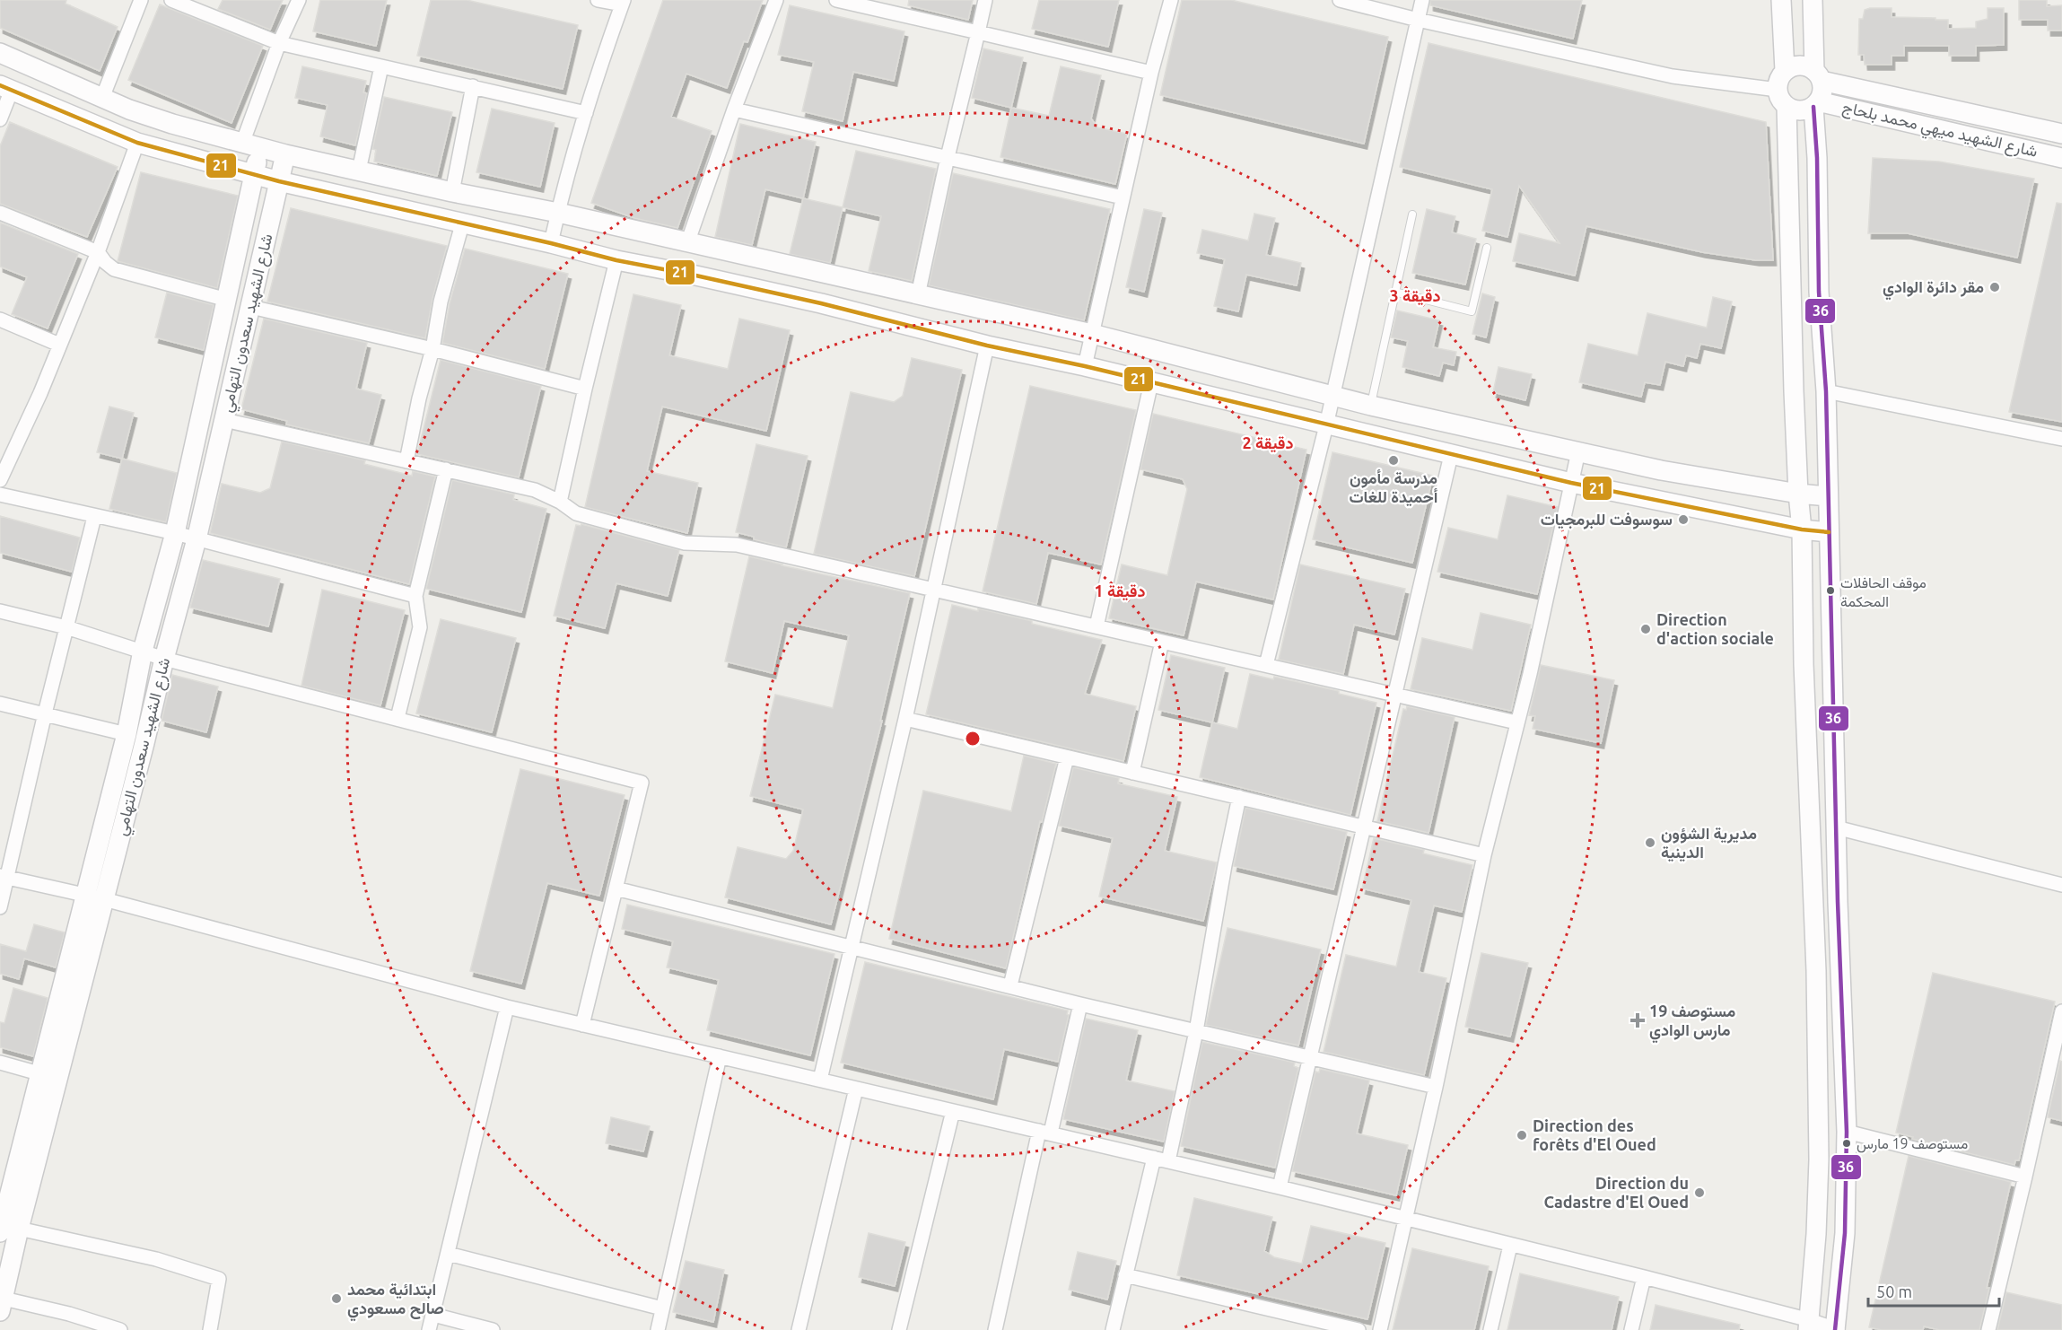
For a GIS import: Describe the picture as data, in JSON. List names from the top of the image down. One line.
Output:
{"streets":{"street":["شارع الشهيد ميهي محمد بلحاج","شارع الشهيد سعدون التهامي"]},"places":{"other":["مقر دائرة الوادي","مدرسة مأمون أحميدة للغات","سوسوفت للبرمجيات","موقف الحافلات المحكمة","Direction d'action sociale","مديرية الشؤون الدينية","Direction des forêts d'El Oued","مستوصف 19 مارس","Direction du Cadastre d'El Oued","ابتدائية محمد صالح مسعودي"],"health":["مستوصف 19 مارس الوادي"]},"lines":["transit line 21","transit line 36"],"scale_bar":"50 m","rings":["3 دقيقة","2 دقيقة","1 دقيقة"]}
